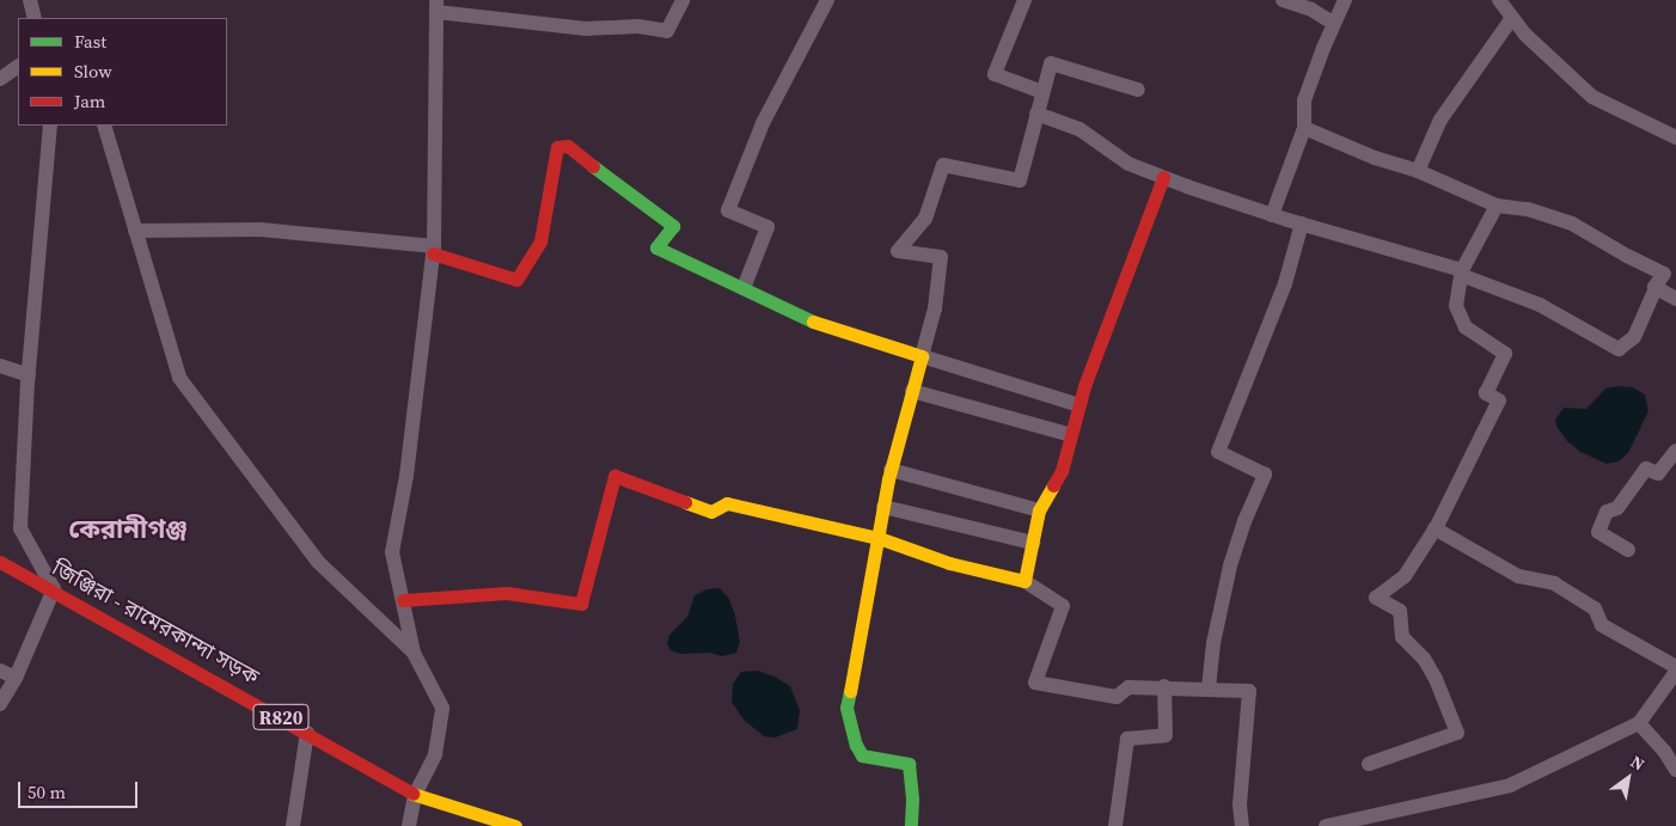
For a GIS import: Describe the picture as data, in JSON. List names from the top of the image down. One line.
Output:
{"streets":{"street":["জিঞ্জিরা - রামেরকান্দা সড়ক","R820"]},"districts":["কেরানীগঞ্জ"],"legend":["Fast","Slow","Jam"],"scale_bar":"50 m","north":"top right"}
